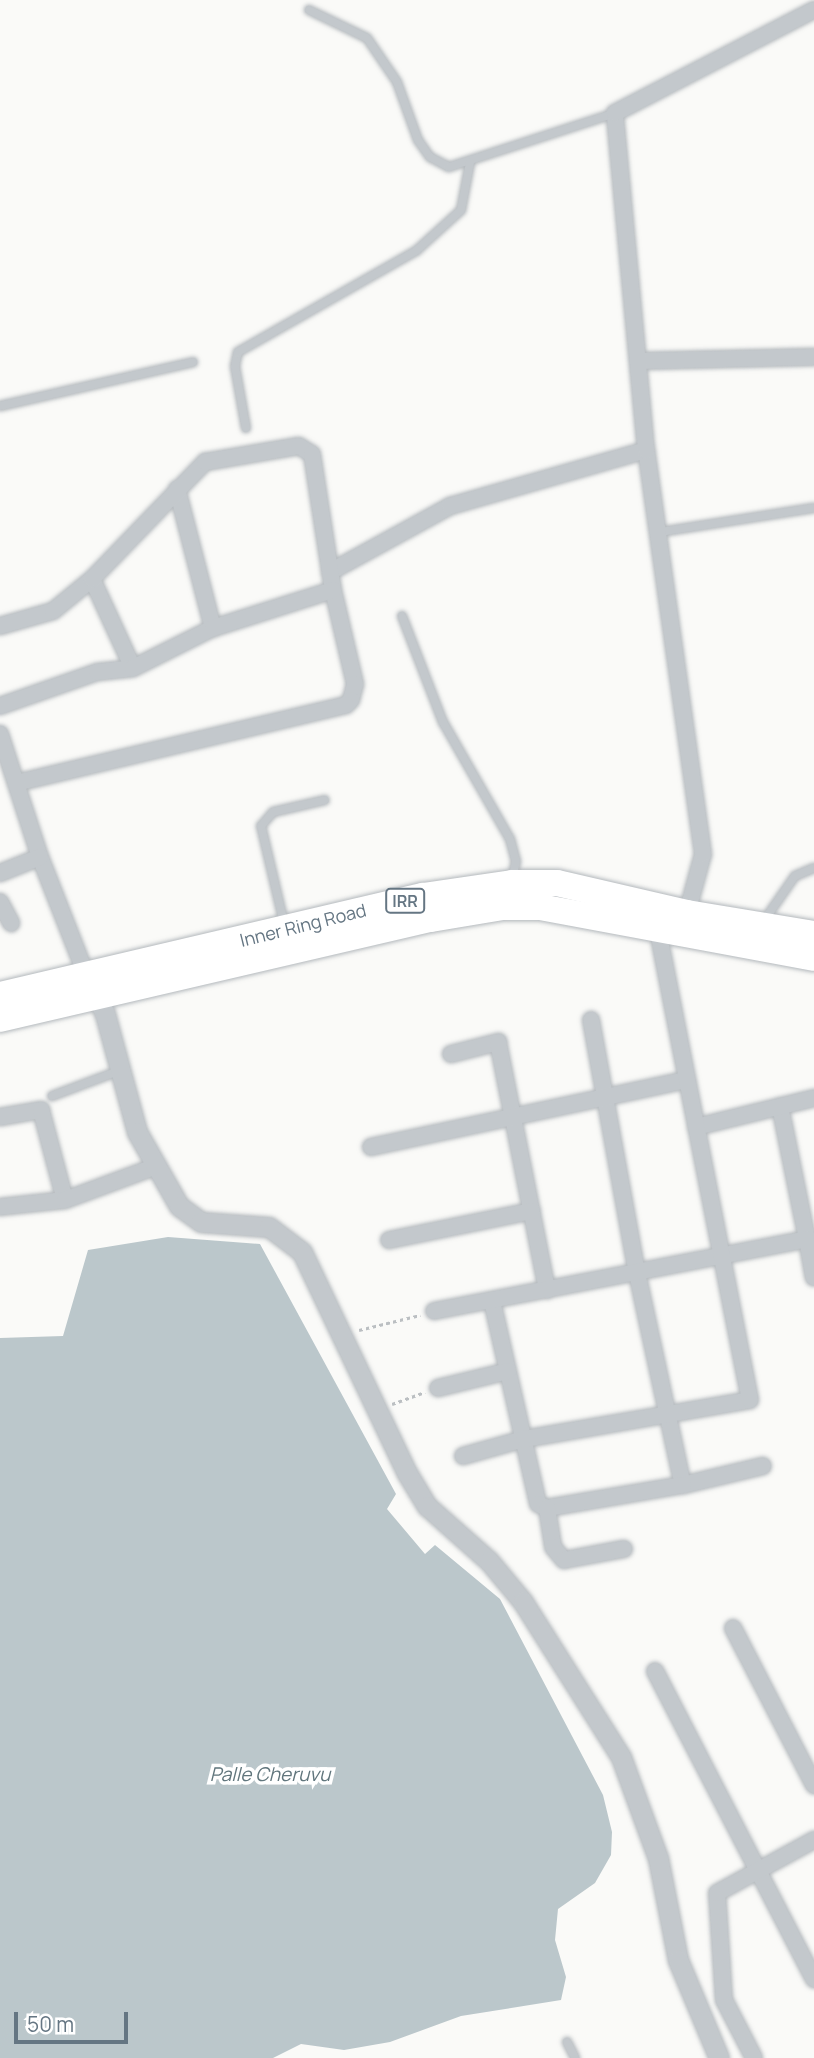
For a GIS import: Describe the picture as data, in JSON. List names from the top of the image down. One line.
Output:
{"streets":{"highway":["IRR","Inner Ring Road"]},"water":["Palle Cheruvu"],"scale_bar":"50 m"}
